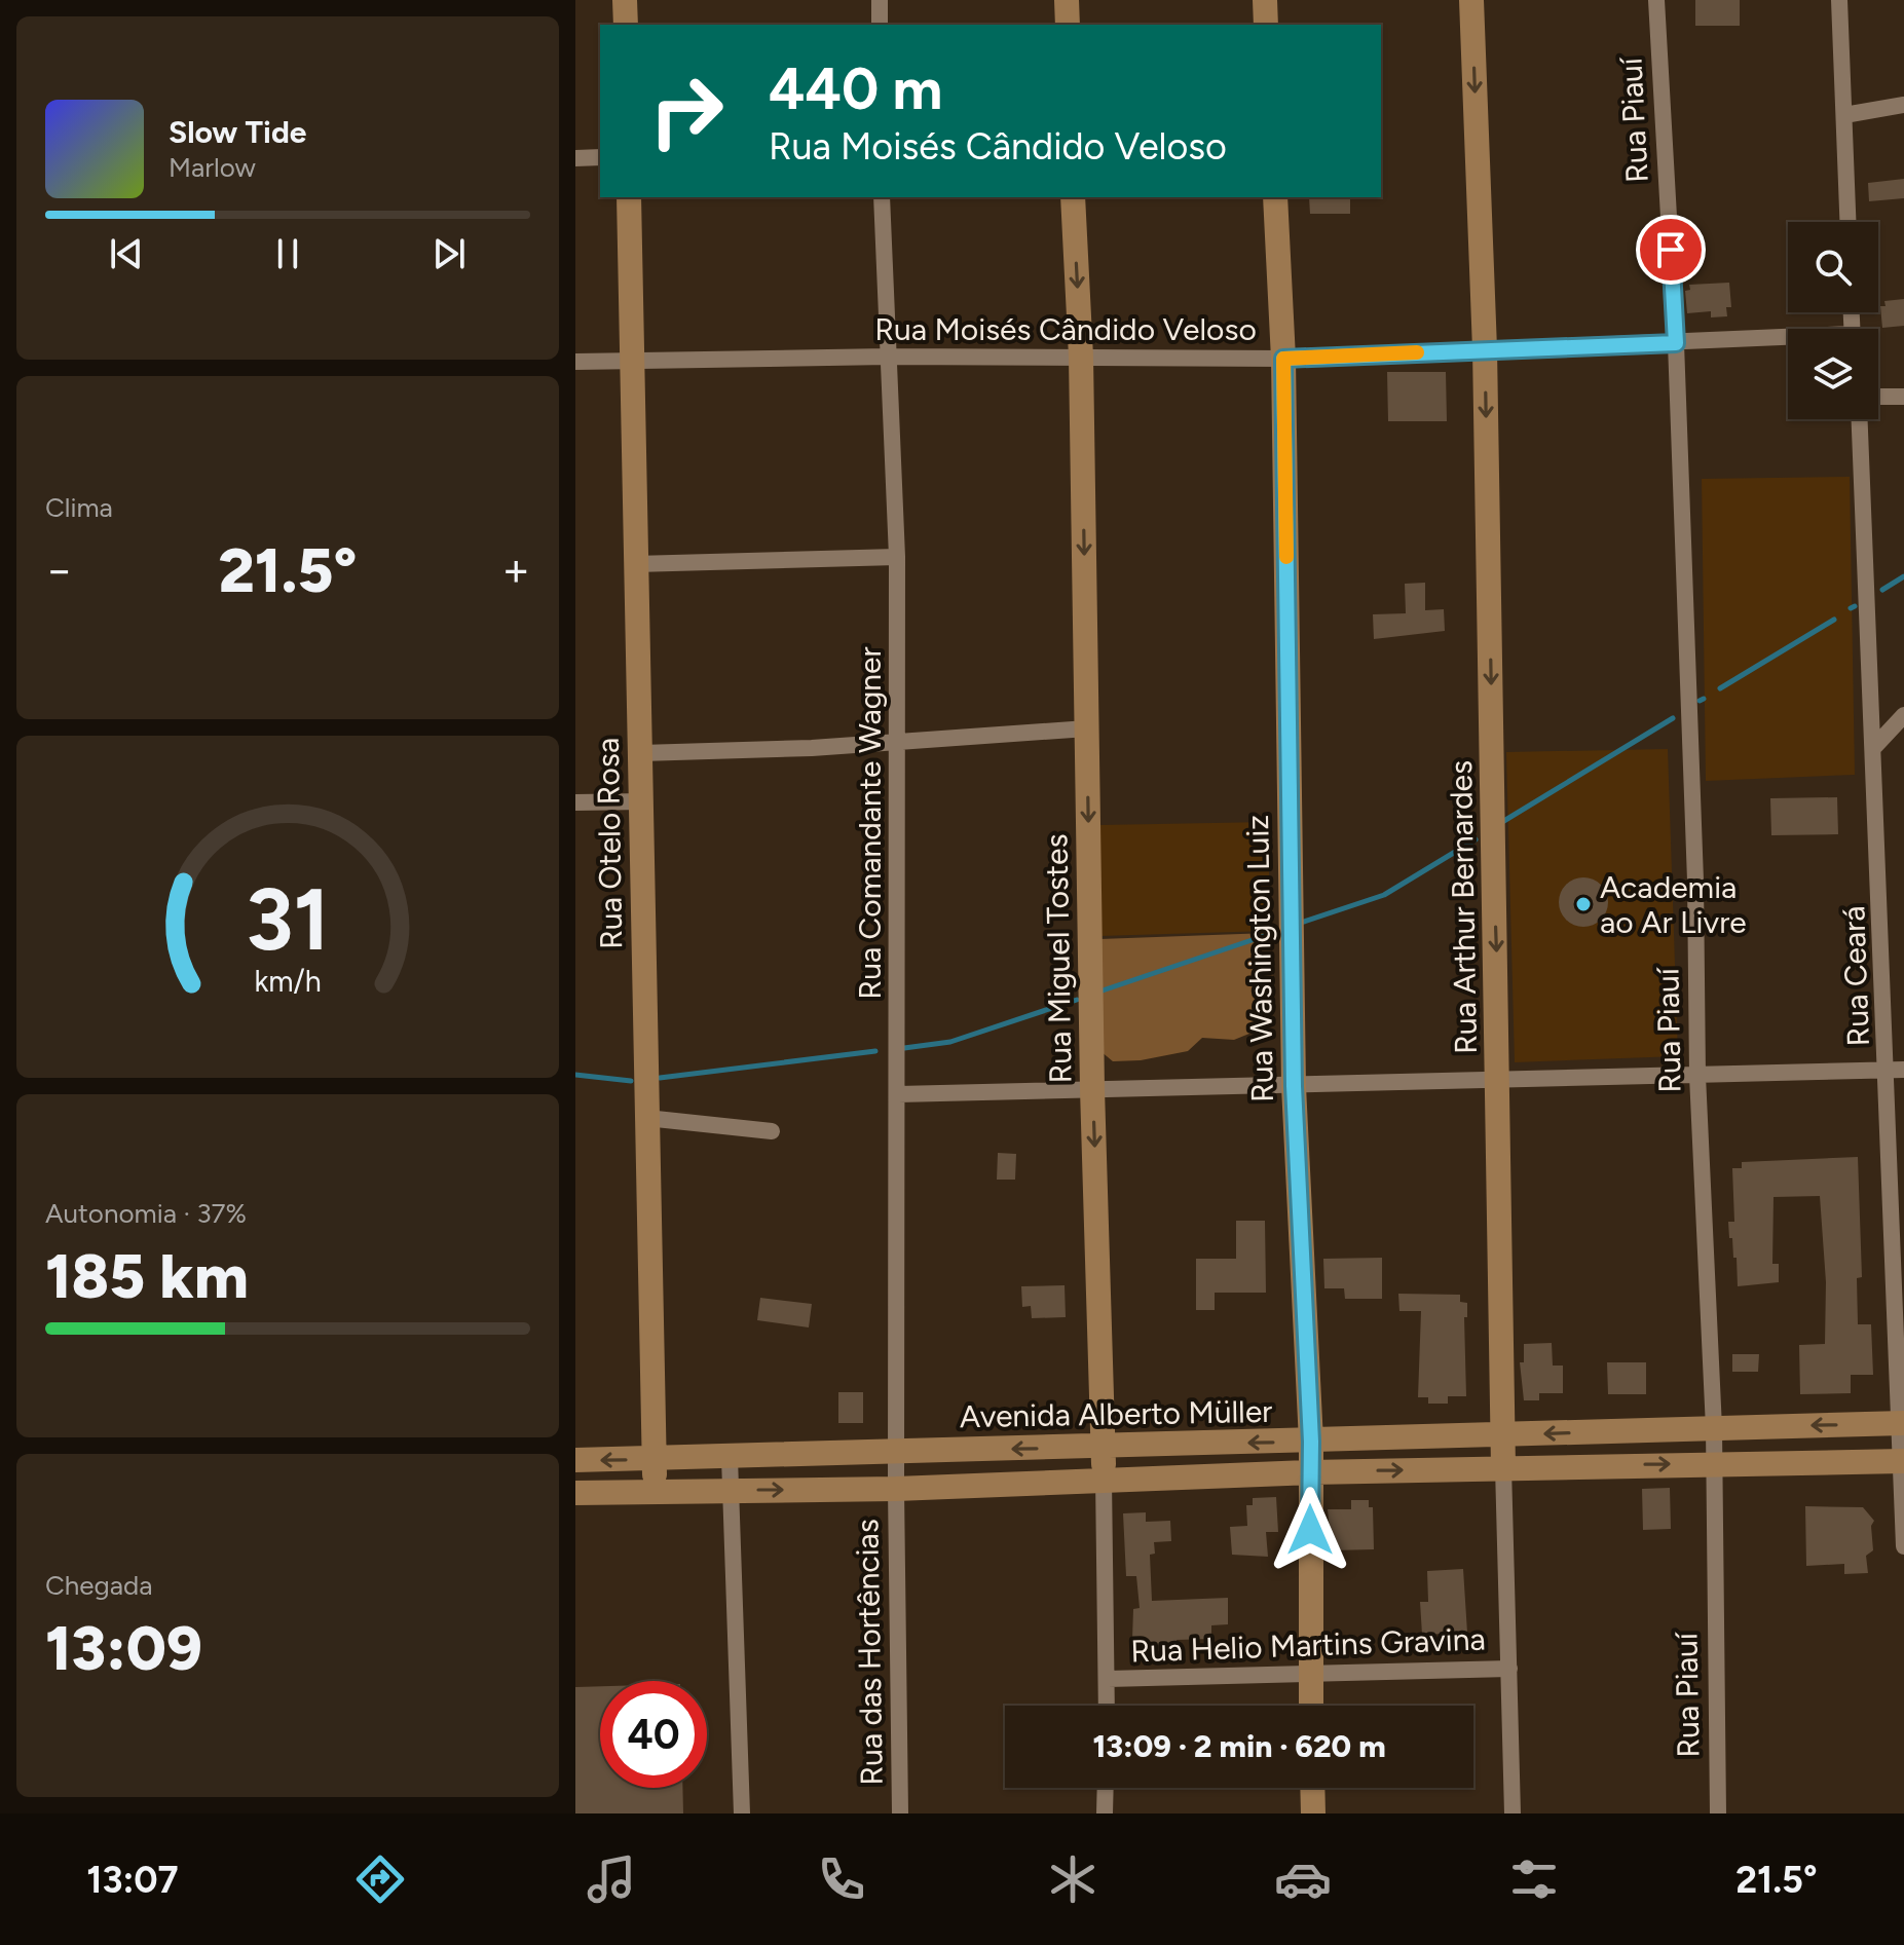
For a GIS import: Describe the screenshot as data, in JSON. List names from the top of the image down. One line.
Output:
{"streets":{"street":["Rua Piauí","Rua Moisés Cândido Veloso","Rua Comandante Wagner","Rua Otelo Rosa","Rua Arthur Bernardes","Rua Miguel Tostes","Rua Washington Luiz","Rua Ceará","Avenida Alberto Müller","Rua Helio Martins Gravina","Rua das Hortências"]},"crossings":[["Rua Piauí","Rua Moisés Cândido Veloso"],["Rua Piauí","Avenida Alberto Müller"],["Rua Moisés Cândido Veloso","Rua Comandante Wagner"],["Rua Moisés Cândido Veloso","Rua Otelo Rosa"],["Rua Moisés Cândido Veloso","Rua Arthur Bernardes"],["Rua Moisés Cândido Veloso","Rua Miguel Tostes"],["Rua Moisés Cândido Veloso","Rua Washington Luiz"],["Rua Comandante Wagner","Avenida Alberto Müller"],["Rua Comandante Wagner","Rua das Hortências"],["Rua Otelo Rosa","Avenida Alberto Müller"],["Rua Arthur Bernardes","Avenida Alberto Müller"],["Rua Arthur Bernardes","Rua Helio Martins Gravina"],["Rua Miguel Tostes","Avenida Alberto Müller"],["Rua Miguel Tostes","Rua Helio Martins Gravina"],["Rua Washington Luiz","Avenida Alberto Müller"],["Rua Washington Luiz","Rua Helio Martins Gravina"],["Rua Ceará","Avenida Alberto Müller"],["Avenida Alberto Müller","Rua das Hortências"]],"one_way":["Rua Arthur Bernardes","Rua Miguel Tostes"],"places":["Academia ao Ar Livre"],"page":{"turn":["440 m","Rua Moisés Cândido Veloso"],"song":["Slow Tide","Marlow"],"tile":["Clima",["Autonomia · 37%","185 km"],["Chegada","13:09"]],"heat":["−","21.5°","+"],"limit":"40","trip":"13:09 · 2 min · 620 m","tabs":["13:07","21.5°"],"gauge":["31","km/h"]}}
